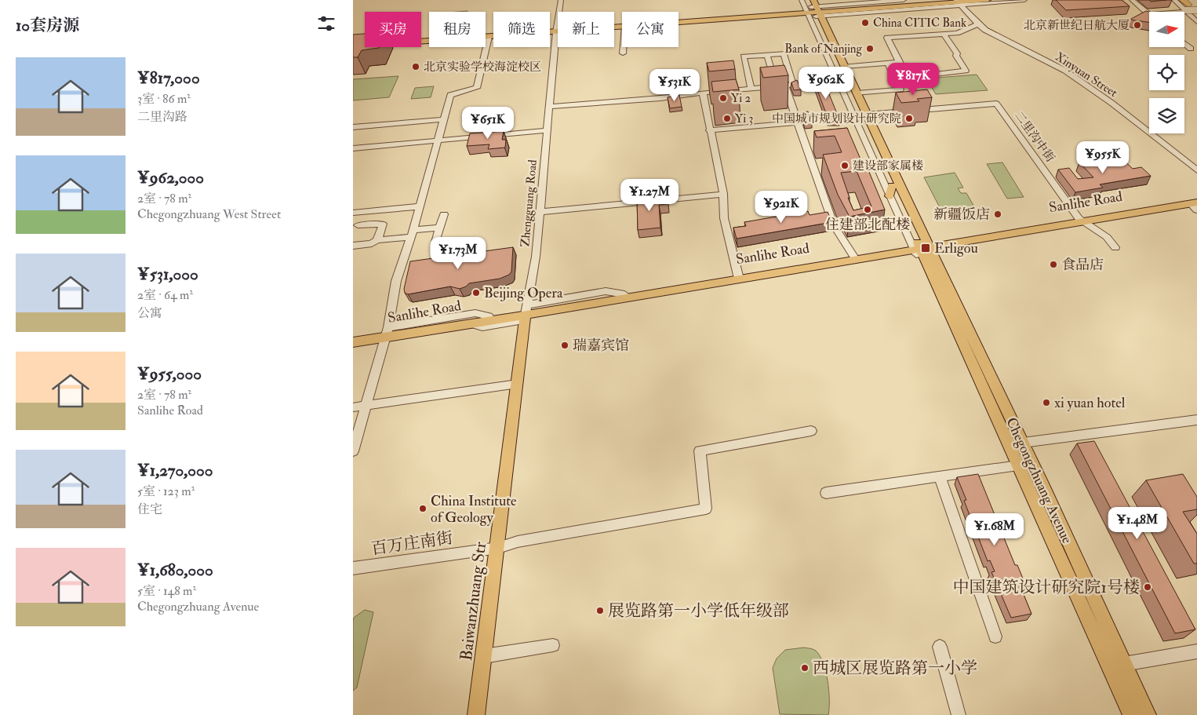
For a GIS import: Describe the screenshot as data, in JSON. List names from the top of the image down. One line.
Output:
{"streets":{"main road":["Sanlihe Road","Chegongzhuang Avenue","Baiwanzhuang Str"],"street":["Xinyuan Street","二里沟中街","Zhengguang Road","百万庄南街"]},"crossings":[["二里沟中街","Sanlihe Road"],["Sanlihe Road","Zhengguang Road"],["Sanlihe Road","Chegongzhuang Avenue"],["Sanlihe Road","Baiwanzhuang Str"],["Zhengguang Road","Baiwanzhuang Str"],["百万庄南街","Baiwanzhuang Str"]],"places":{"other":["China CITIC Bank","北京新世纪日航大厦","Bank of Nanjing","北京实验学校海淀校区","Yi 2","Yi 3","中国城市规划设计研究院","建设部家属楼","住建部北配楼","新疆饭店","食品店","Beijing Opera","瑞嘉宾馆","xi yuan hotel","China Institute of Geology","中国建筑设计研究院1号楼","展览路第一小学低年级部","西城区展览路第一小学"],"transit":["Erligou"]},"north":"right","page":{"heading":"10套房源","chip":["买房","租房","筛选","新上","公寓"],"list":[{"name":"¥817,000","note":"3室 · 86 m² · 二里沟路"},{"name":"¥962,000","note":"2室 · 78 m² · Chegongzhuang West Street"},{"name":"¥531,000","note":"2室 · 64 m² · 公寓"},{"name":"¥955,000","note":"2室 · 78 m² · Sanlihe Road"},{"name":"¥1,270,000","note":"5室 · 123 m² · 住宅"},{"name":"¥1,680,000","note":"5室 · 148 m² · Chegongzhuang Avenue"}],"price":["¥817K","¥962K","¥531K","¥651K","¥955K","¥1.27M","¥921K","¥1.73M","¥1.48M","¥1.68M"]}}
